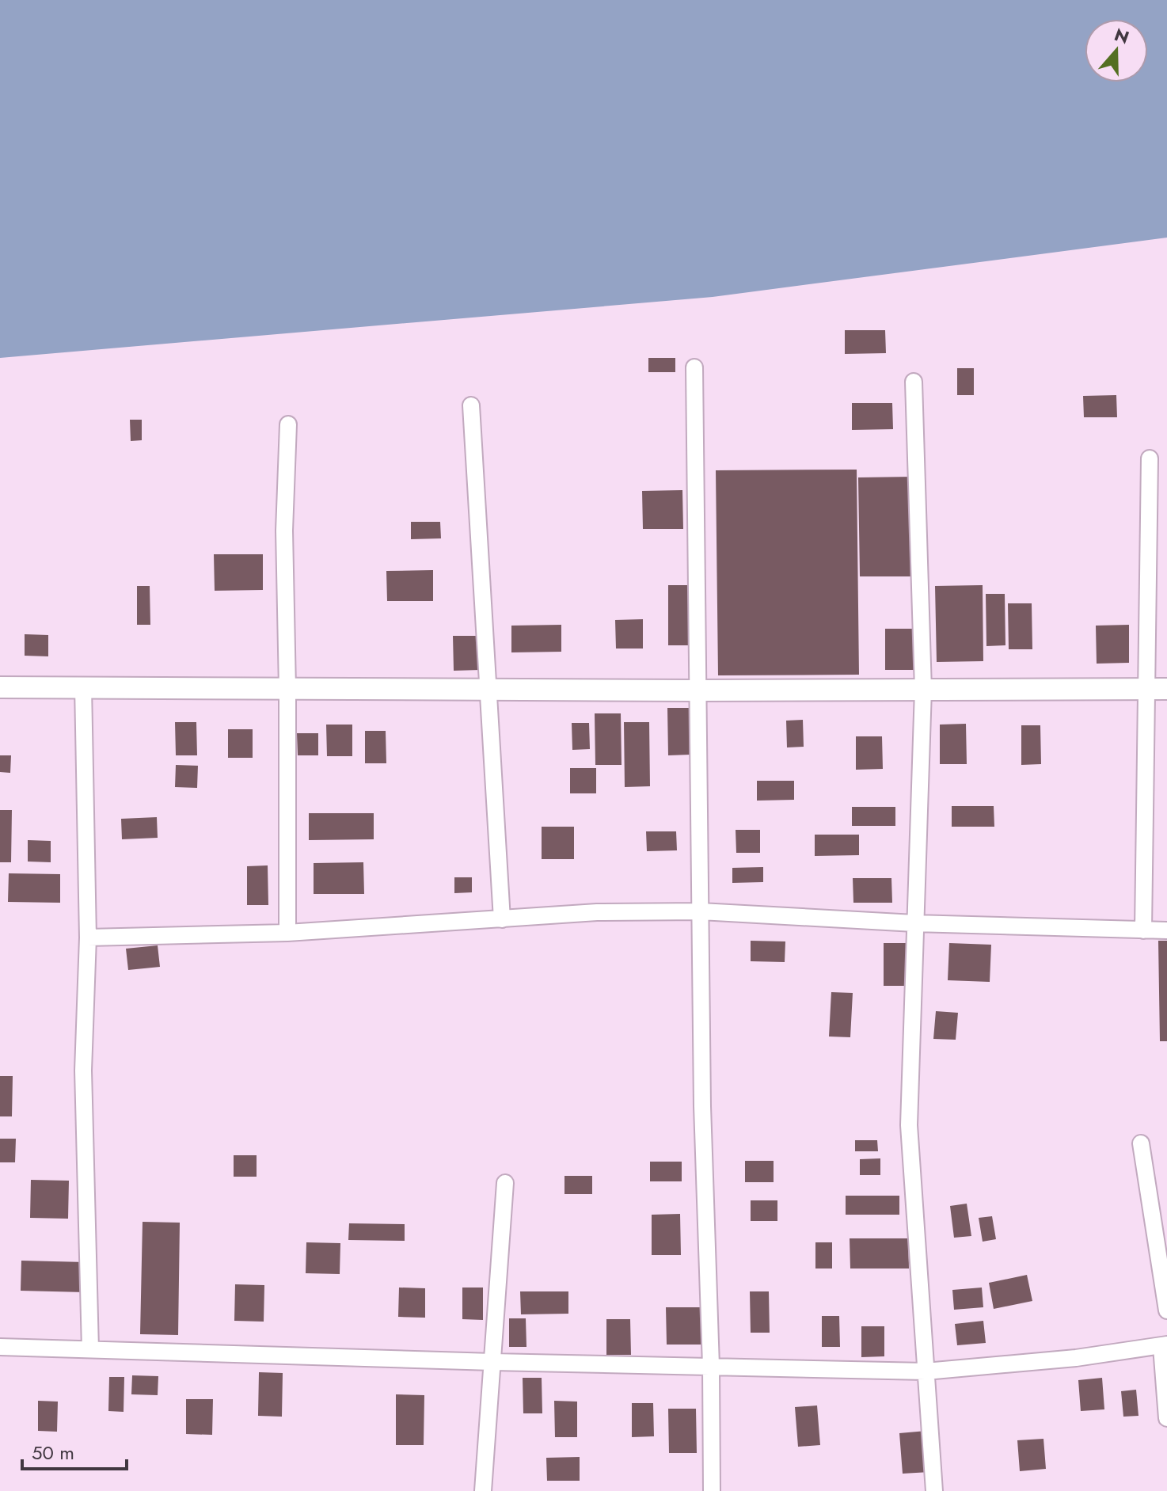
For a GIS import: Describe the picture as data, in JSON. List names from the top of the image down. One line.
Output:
{"scale_bar":"50 m","north":"top"}
